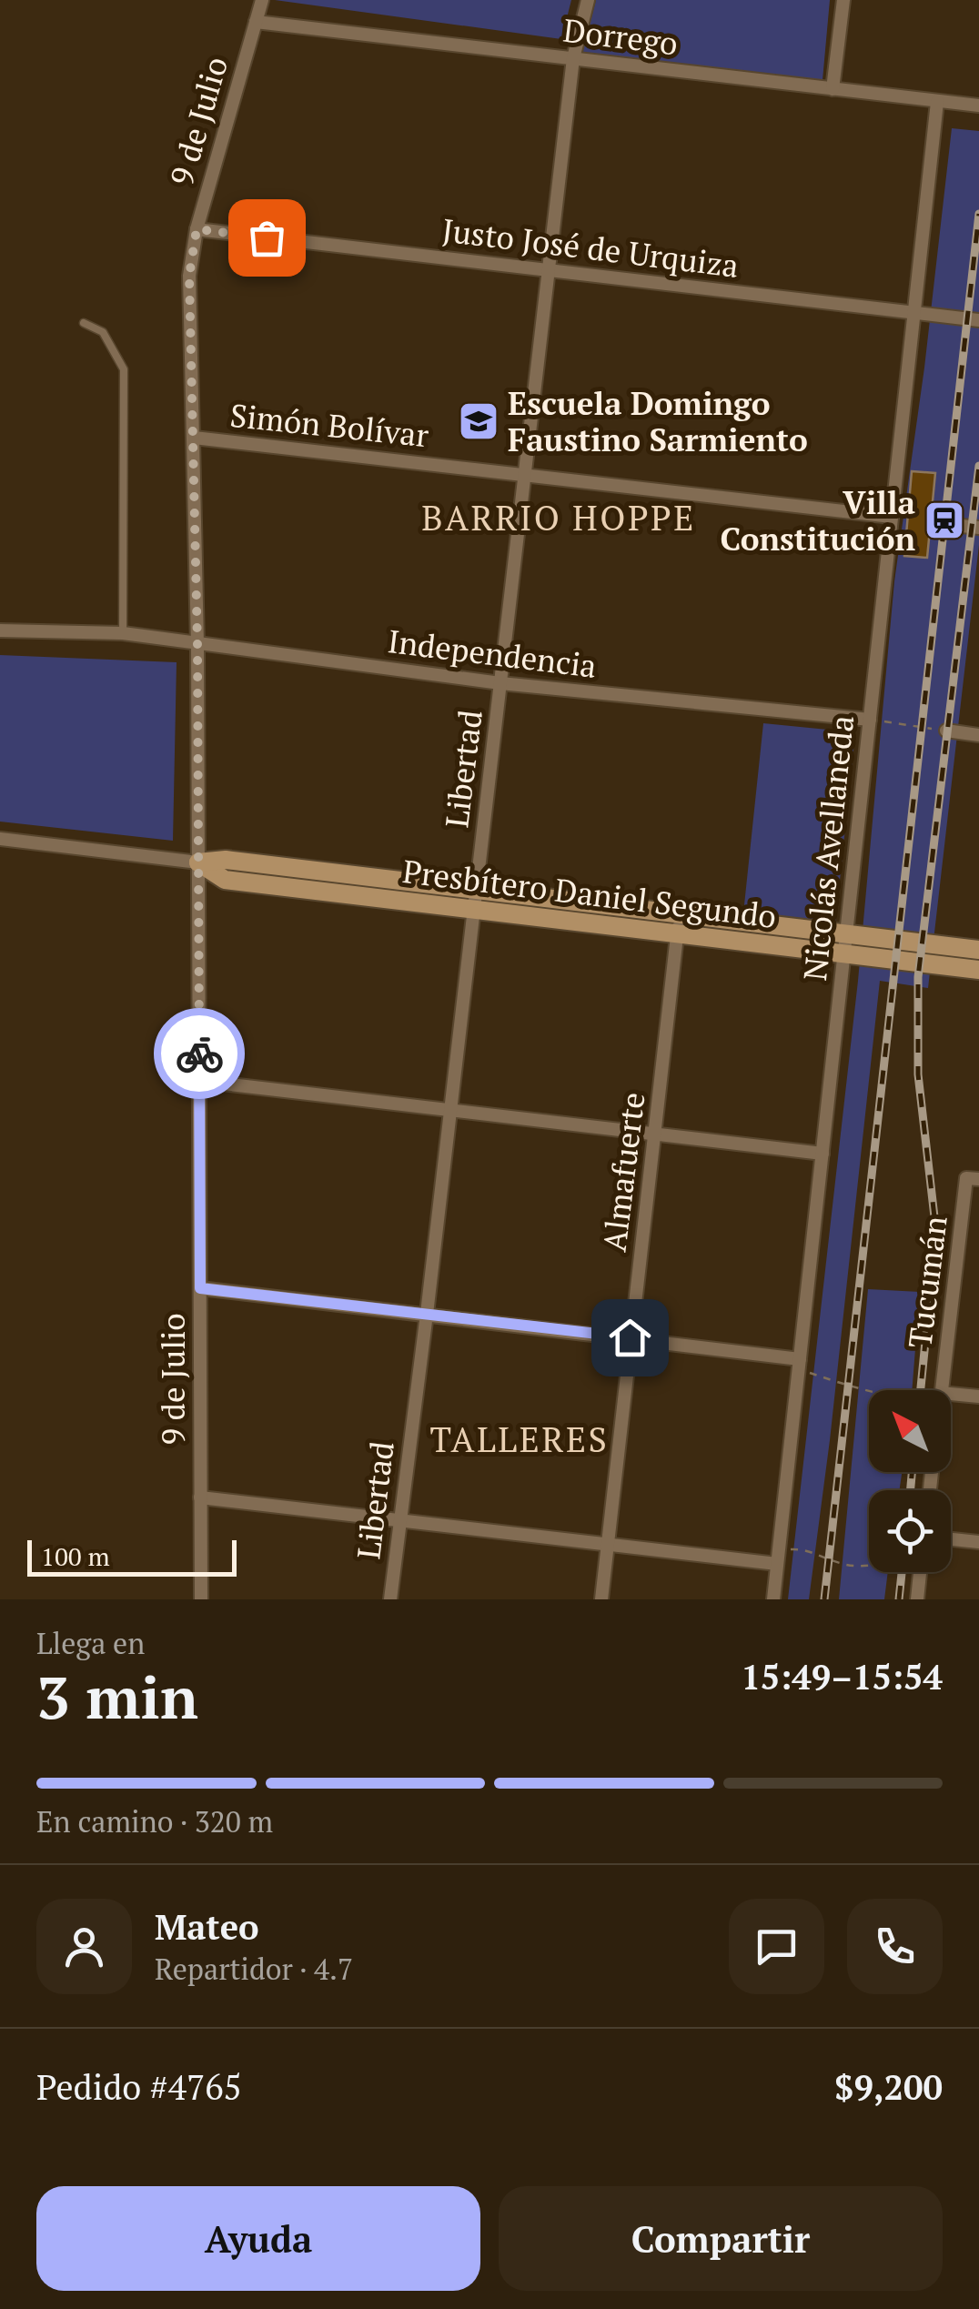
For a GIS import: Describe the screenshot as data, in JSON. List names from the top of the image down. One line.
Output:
{"streets":{"main road":["Presbítero Daniel Segundo"],"street":["Dorrego","9 de Julio","Justo José de Urquiza","Simón Bolívar","Independencia","Libertad","Nicolás Avellaneda","Almafuerte","Tucumán"]},"crossings":[["Dorrego","9 de Julio"],["Dorrego","Libertad"],["Dorrego","Nicolás Avellaneda"],["9 de Julio","Justo José de Urquiza"],["9 de Julio","Simón Bolívar"],["9 de Julio","Independencia"],["9 de Julio","Presbítero Daniel Segundo"],["Justo José de Urquiza","Libertad"],["Justo José de Urquiza","Nicolás Avellaneda"],["Simón Bolívar","Libertad"],["Simón Bolívar","Nicolás Avellaneda"],["Independencia","Libertad"],["Independencia","Nicolás Avellaneda"],["Libertad","Presbítero Daniel Segundo"],["Nicolás Avellaneda","Presbítero Daniel Segundo"],["Presbítero Daniel Segundo","Almafuerte"]],"districts":["BARRIO HOPPE","TALLERES"],"places":{"school or university":["Escuela Domingo Faustino Sarmiento"],"station":["Villa Constitución"]},"scale_bar":"100 m","north":"top left","page":{"scale":"100 m","heading":["3 min","Llega en","15:49–15:54"],"panel":["Mateo","Repartidor · 4.7","Pedido #4765","$9,200"],"bar":"En camino · 320 m","buttons":["Ayuda","Compartir"]}}
